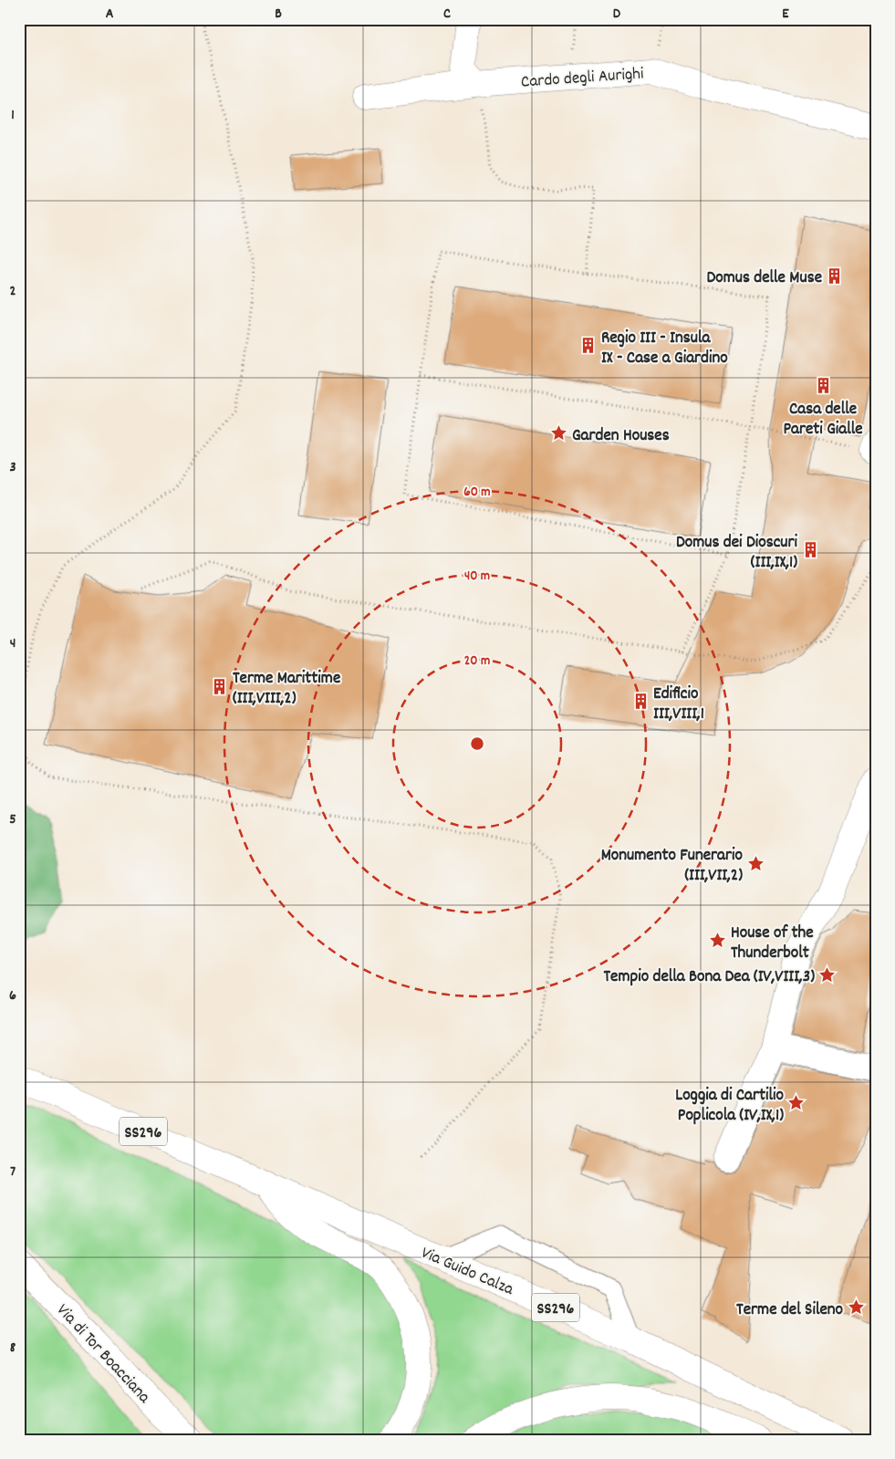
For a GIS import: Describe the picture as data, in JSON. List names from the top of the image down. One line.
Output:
{"streets":{"main road":["Cardo degli Aurighi","SS296","Via Guido Calza","Via di Tor Boacciana"]},"crossings":[["SS296","Via Guido Calza"]],"places":{"building":["Domus delle Muse","Regio III - Insula IX - Case a Giardino","Casa delle Pareti Gialle","Domus dei Dioscuri (III,IX,1)","Terme Marittime (III,VIII,2)","Edificio III,VIII,1"],"place":["Garden Houses","Monumento Funerario (III,VII,2)","House of the Thunderbolt","Tempio della Bona Dea (IV,VIII,3)","Loggia di Cartilio Poplicola (IV,IX,1)","Terme del Sileno"]},"grid":{"columns":["A","B","C","D","E"],"rows":["1","2","3","4","5","6","7","8"]},"rings":["60 m","40 m","20 m"]}
